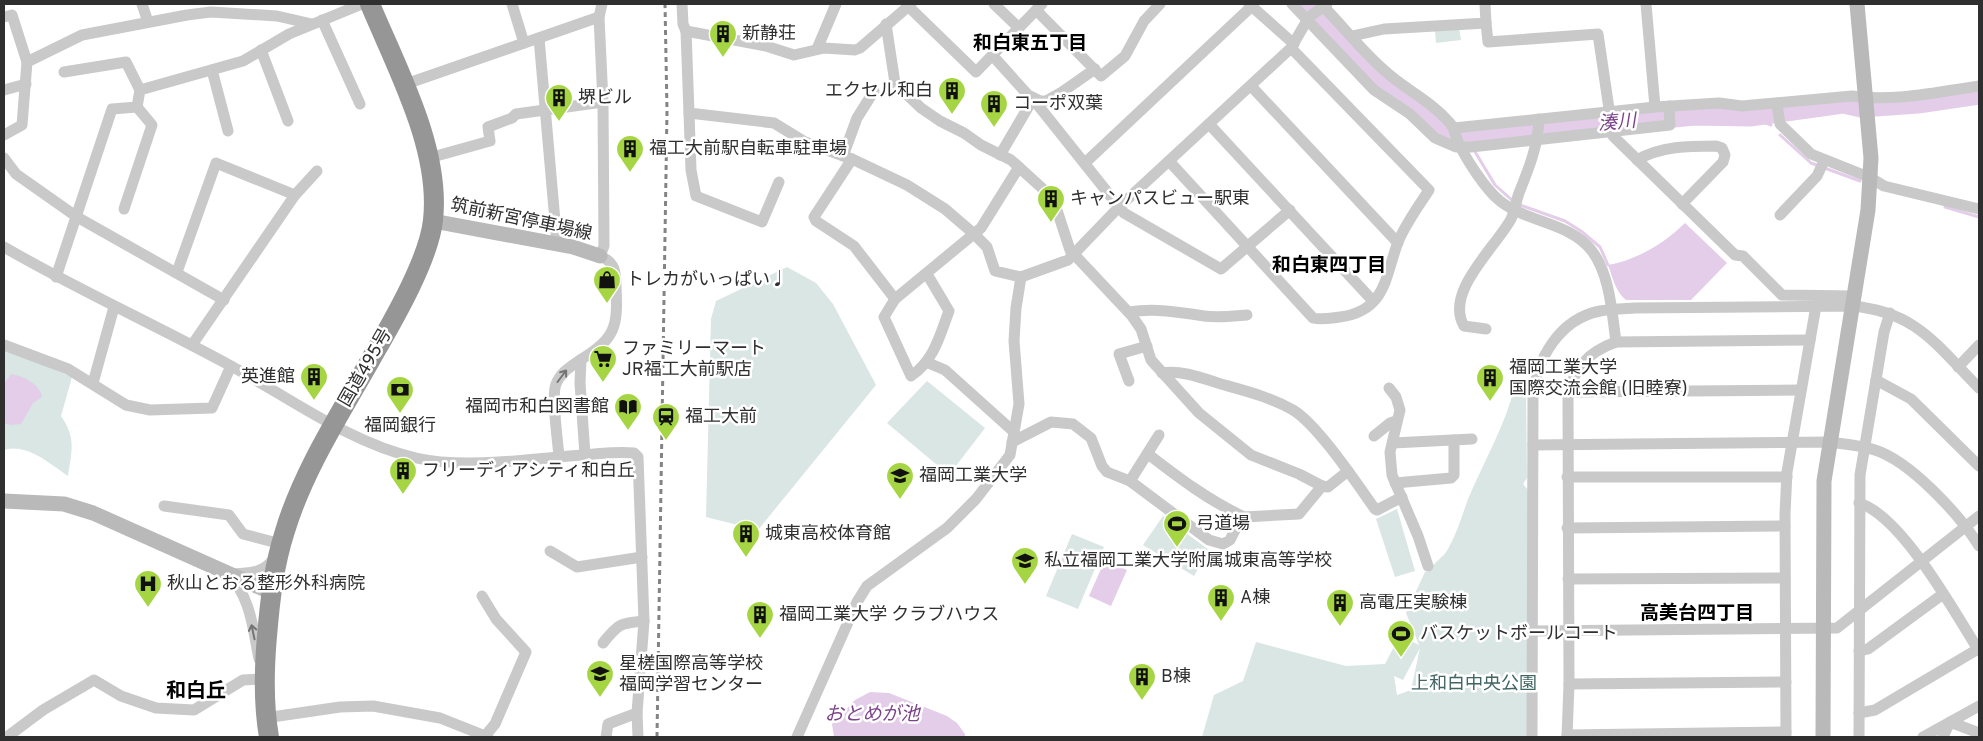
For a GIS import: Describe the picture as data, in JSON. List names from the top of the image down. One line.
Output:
{"streets":{"highway":["国道495号"],"street":["筑前新宮停車場線"]},"crossings":[["筑前新宮停車場線","国道495号"]],"districts":["和白東五丁目","和白東四丁目","高美台四丁目","和白丘"],"water":["湊川","おとめが池"],"parks":["上和白中央公園"],"places":{"building":["新静荘","エクセル和白","堺ビル","コーポ双葉","福工大前駅自転車駐車場","キャンパスビュー駅東","英進館","福岡工業大学 国際交流会館 (旧睦寮)","フリーディアシティ和白丘","城東高校体育館","A棟","高電圧実験棟","福岡工業大学 クラブハウス","B棟"],"shop":["トレカがいっぱい♩"],"supermarket":["ファミリーマート JR福工大前駅店"],"bank":["福岡銀行"],"library":["福岡市和白図書館"],"station":["福工大前"],"school or university":["福岡工業大学","私立福岡工業大学附属城東高等学校","星槎国際高等学校 福岡学習センター"],"sports":["弓道場","バスケットボールコート"],"hospital":["秋山とおる整形外科病院"]}}
